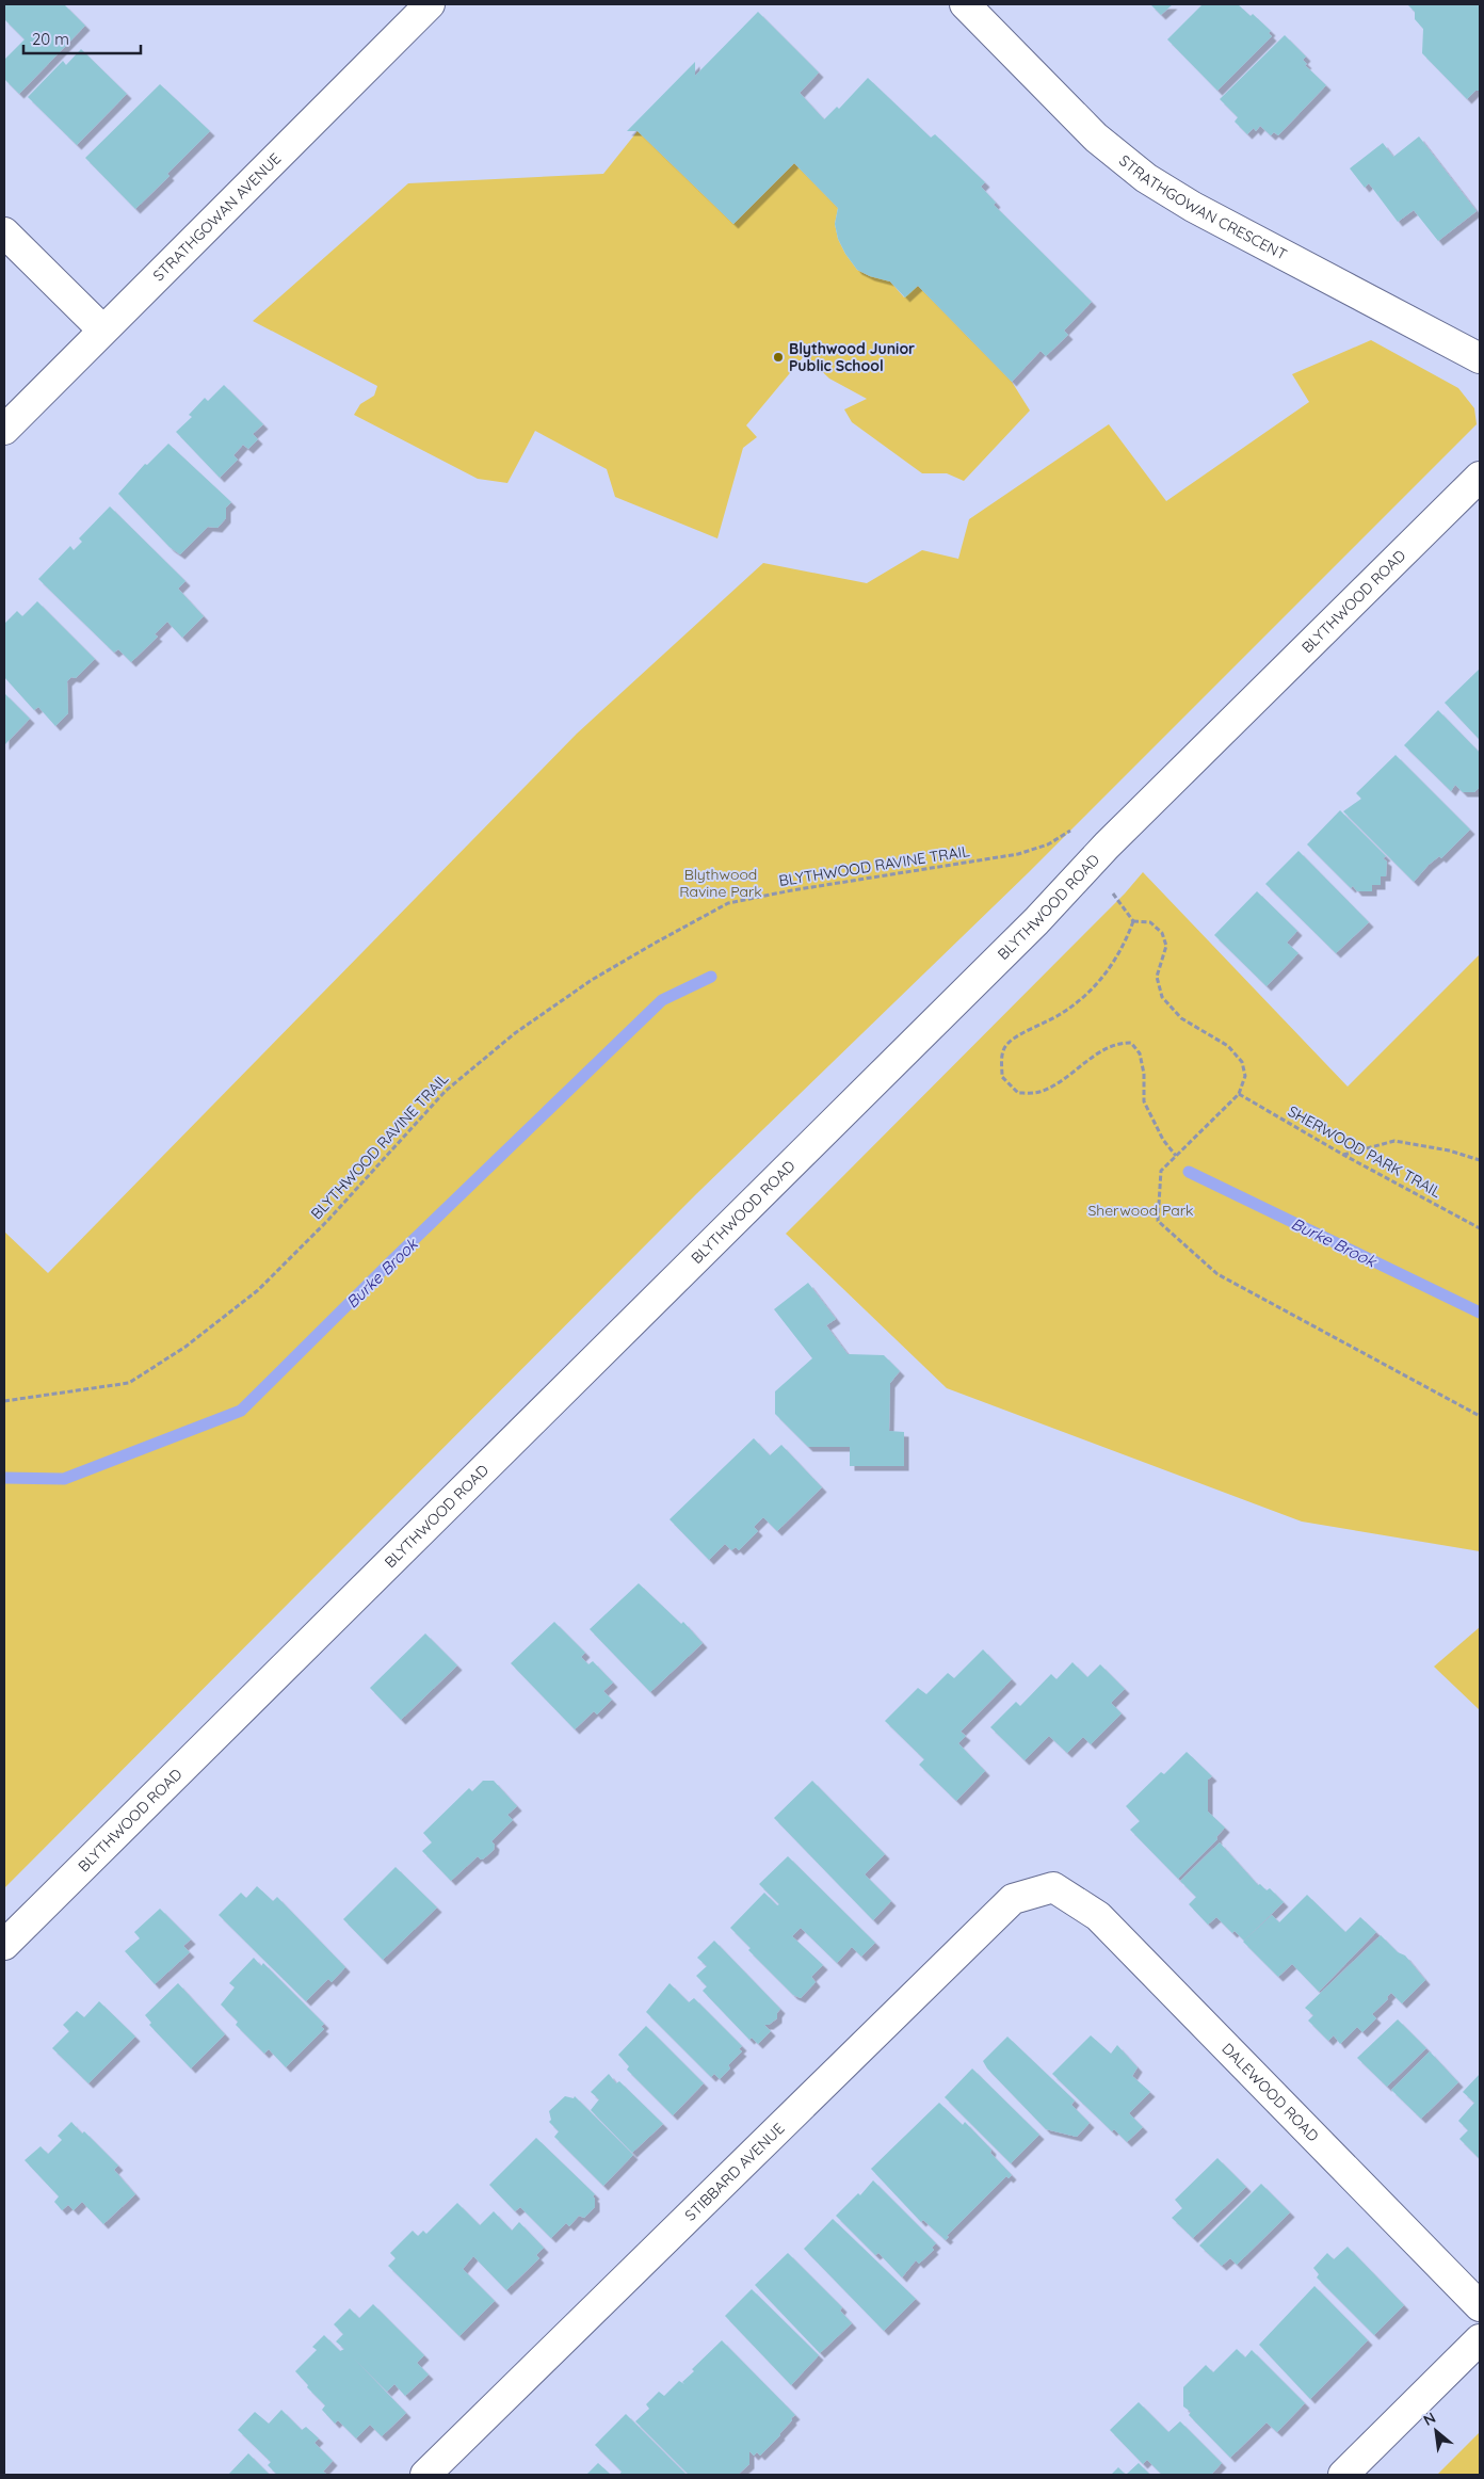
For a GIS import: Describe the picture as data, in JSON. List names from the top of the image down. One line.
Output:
{"streets":{"street":["STRATHGOWAN CRESCENT","STRATHGOWAN AVENUE","BLYTHWOOD ROAD","DALEWOOD ROAD","STIBBARD AVENUE"],"path":["BLYTHWOOD RAVINE TRAIL","SHERWOOD PARK TRAIL"]},"crossings":[["DALEWOOD ROAD","STIBBARD AVENUE"]],"water":["Burke Brook"],"parks":["Blythwood Ravine Park","Sherwood Park"],"places":["Blythwood Junior Public School"],"scale_bar":"20 m","north":"top left"}
